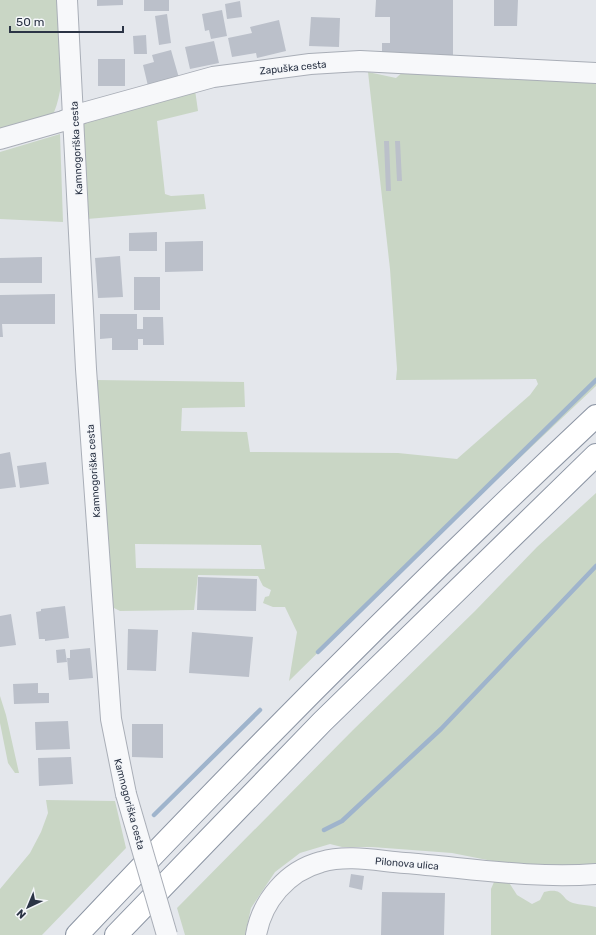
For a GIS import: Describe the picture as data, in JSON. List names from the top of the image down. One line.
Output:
{"streets":{"street":["Zapuška cesta","Kamnogoriška cesta","Pilonova ulica"]},"crossings":[["Zapuška cesta","Kamnogoriška cesta"]],"scale_bar":"50 m","north":"bottom left"}
